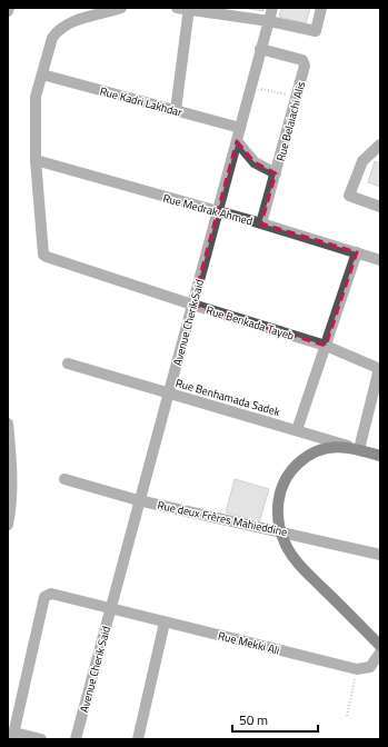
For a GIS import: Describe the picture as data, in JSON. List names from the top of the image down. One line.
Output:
{"streets":{"main road":["Rue Benhamada Sadek"],"street":["Rue Kadri Lakhdar","Rue Belaiachi Alis","Rue Medrak Ahmed","Avenue Cherik Said","Rue Benkada Tayeb","Rue deux Frères Mahieddine","Rue Mekki Ali"]},"crossings":[["Rue Kadri Lakhdar","Avenue Cherik Said"],["Rue Belaiachi Alis","Rue Medrak Ahmed"],["Rue Belaiachi Alis","Avenue Cherik Said"],["Rue Medrak Ahmed","Avenue Cherik Said"],["Rue Medrak Ahmed","Rue Benkada Tayeb"],["Avenue Cherik Said","Rue Benkada Tayeb"],["Avenue Cherik Said","Rue Benhamada Sadek"],["Avenue Cherik Said","Rue deux Frères Mahieddine"],["Avenue Cherik Said","Rue Mekki Ali"]],"scale_bar":"50 m"}
